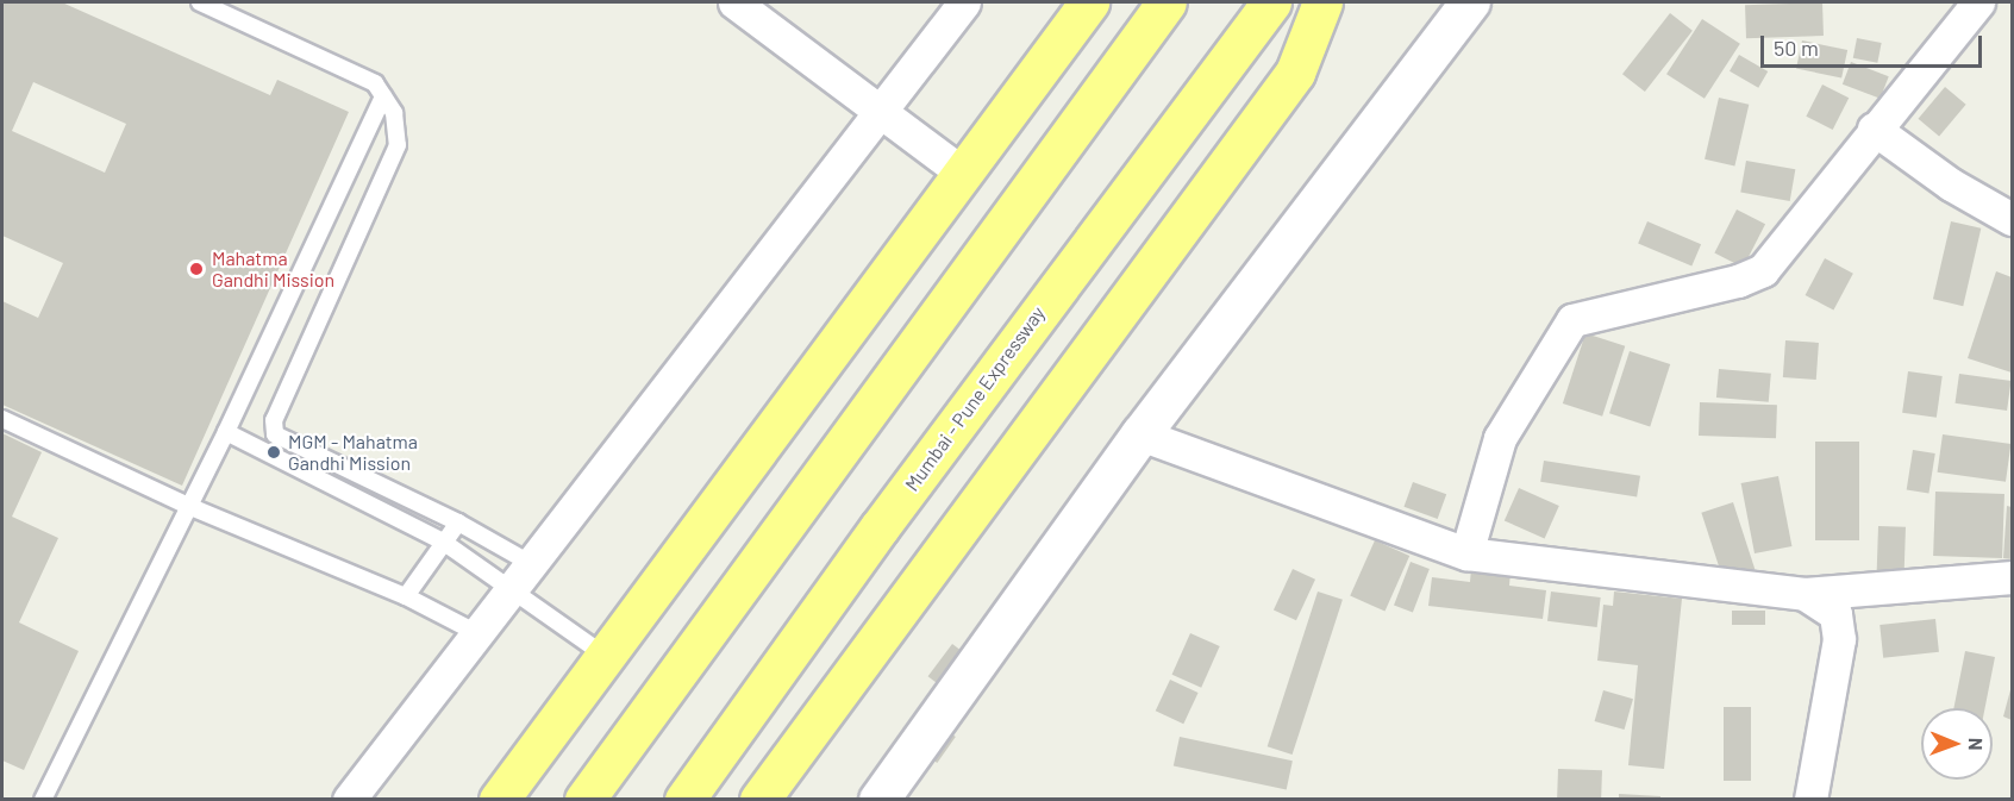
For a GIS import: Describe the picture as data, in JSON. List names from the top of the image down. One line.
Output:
{"streets":{"highway":["Mumbai - Pune Expressway"]},"places":["Mahatma Gandhi Mission","MGM - Mahatma Gandhi Mission"],"scale_bar":"50 m","north":"right"}
